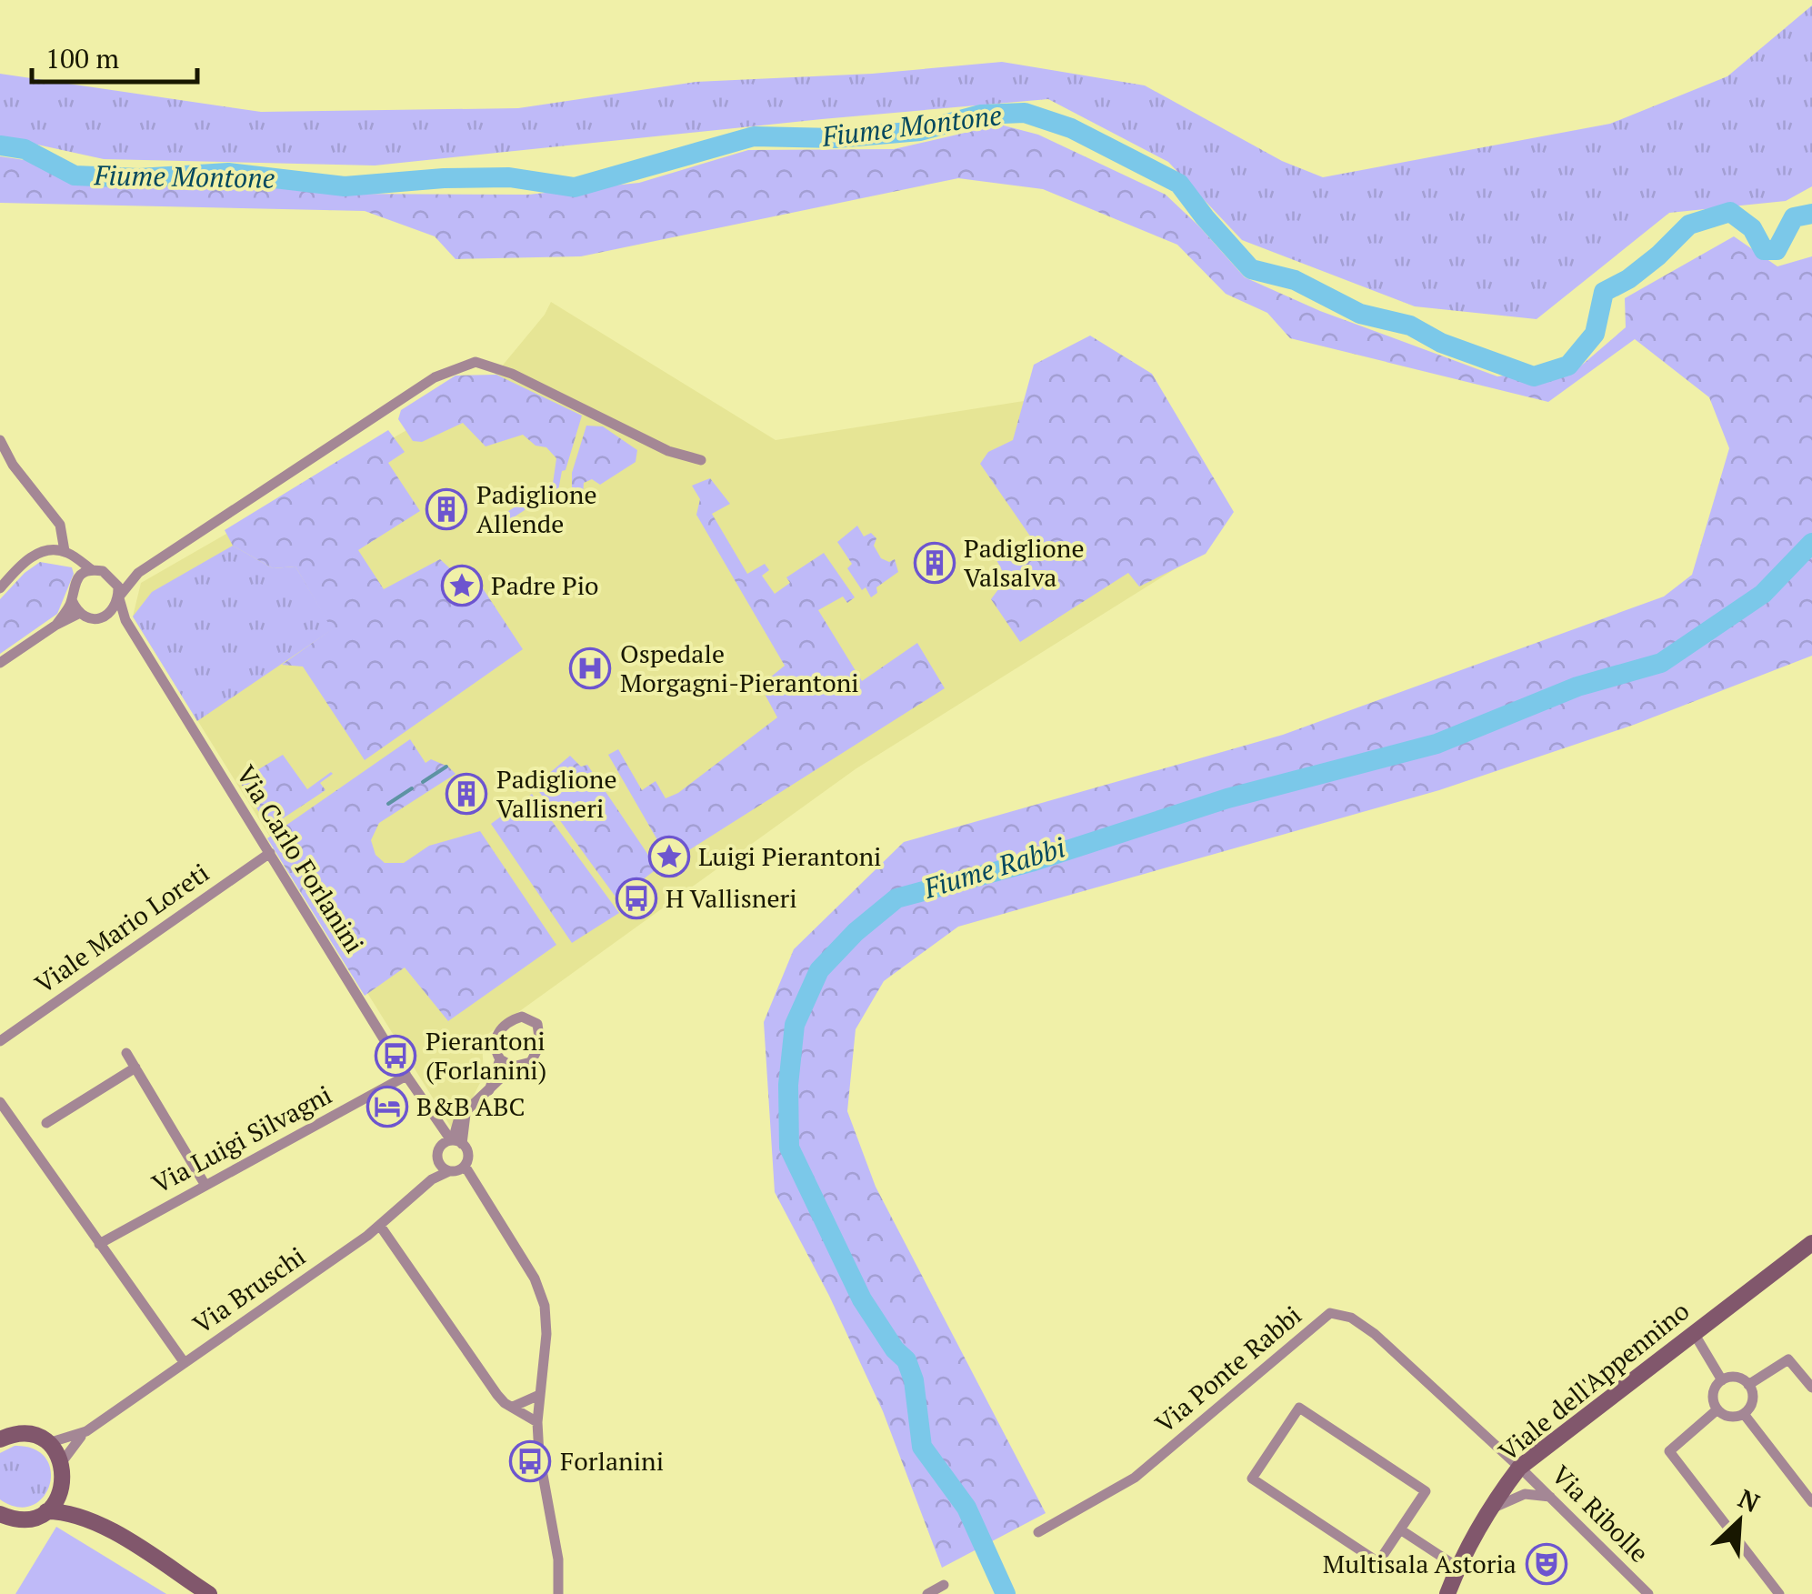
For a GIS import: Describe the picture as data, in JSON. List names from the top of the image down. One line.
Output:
{"streets":{"main road":["Viale dell'Appennino"],"street":["Via Carlo Forlanini","Viale Mario Loreti","Via Luigi Silvagni","Via Bruschi","Via Ponte Rabbi","Via Ribolle"]},"crossings":[["Via Carlo Forlanini","Viale Mario Loreti"],["Via Carlo Forlanini","Via Luigi Silvagni"],["Via Ponte Rabbi","Viale dell'Appennino"],["Via Ponte Rabbi","Via Ribolle"],["Viale dell'Appennino","Via Ribolle"]],"water":["Fiume Montone","Fiume Rabbi"],"places":{"building":["Padiglione Allende","Padiglione Valsalva","Padiglione Vallisneri"],"place":["Padre Pio","Luigi Pierantoni"],"hospital":["Ospedale Morgagni-Pierantoni"],"bus stop":["H Vallisneri","Pierantoni (Forlanini)","Forlanini"],"hotel":["B&B ABC"],"theatre":["Multisala Astoria"]},"scale_bar":"100 m","north":"top right"}
